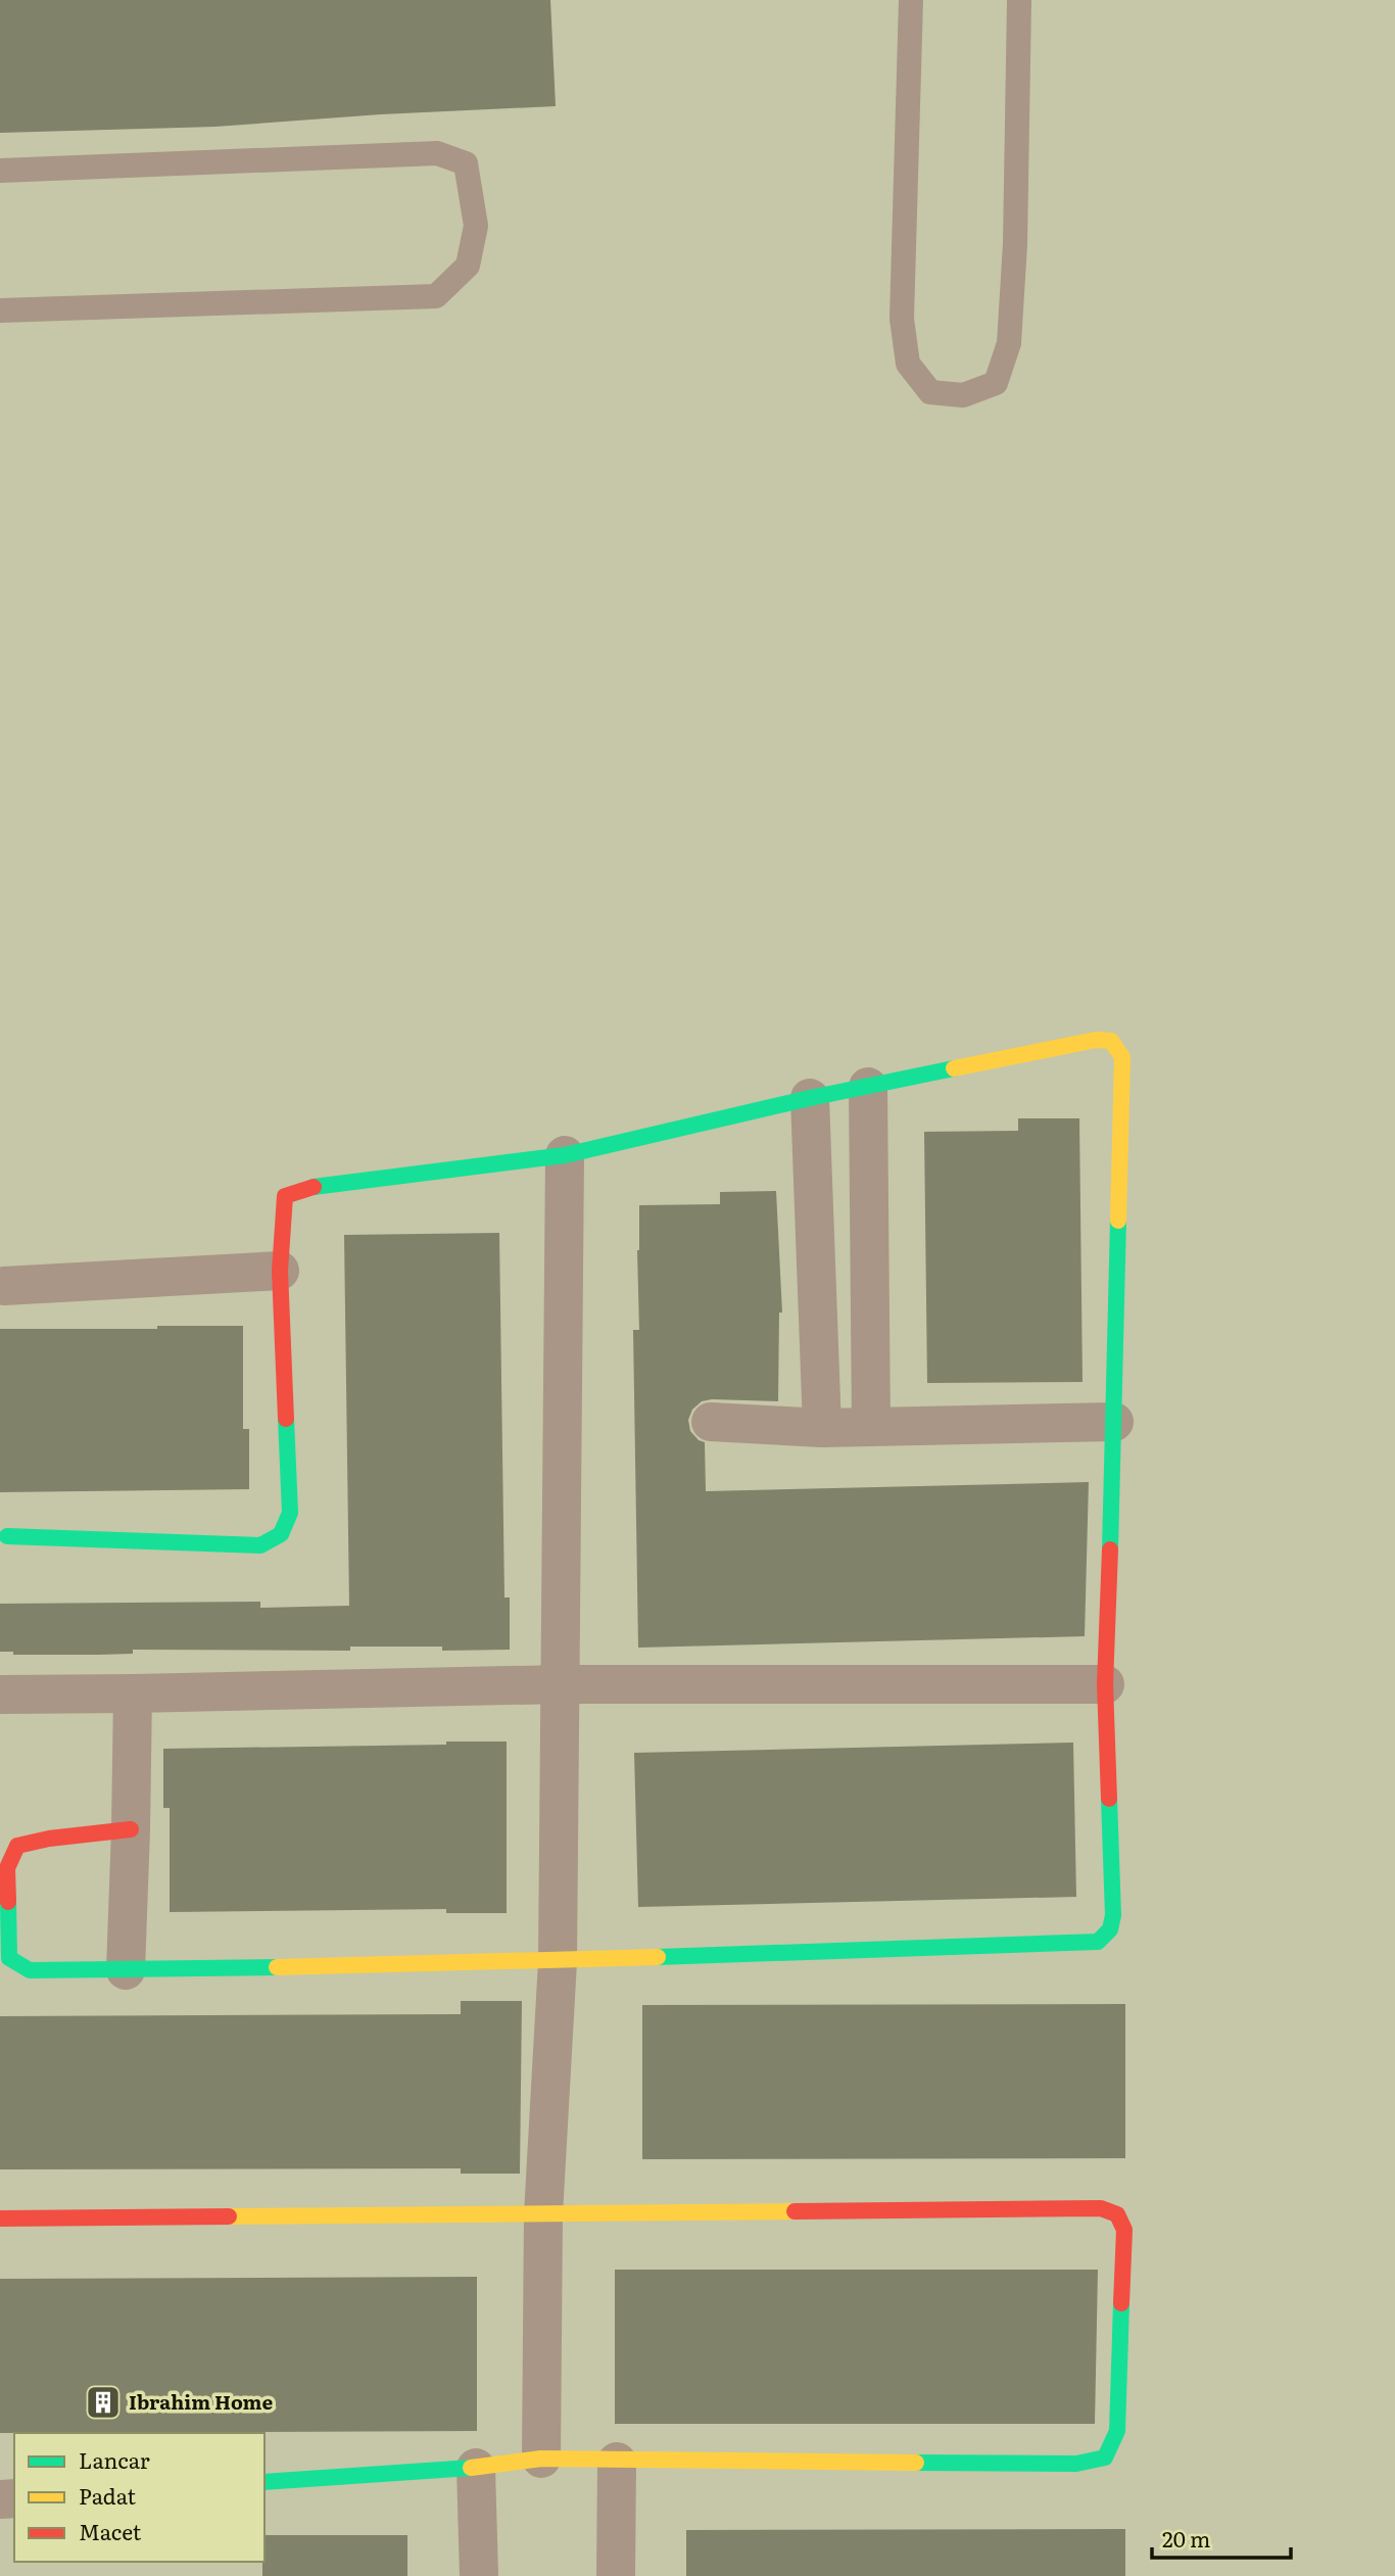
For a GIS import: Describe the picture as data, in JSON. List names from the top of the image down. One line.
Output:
{"places":{"building":["Ibrahim Home"]},"legend":["Lancar","Padat","Macet"],"scale_bar":"20 m"}
